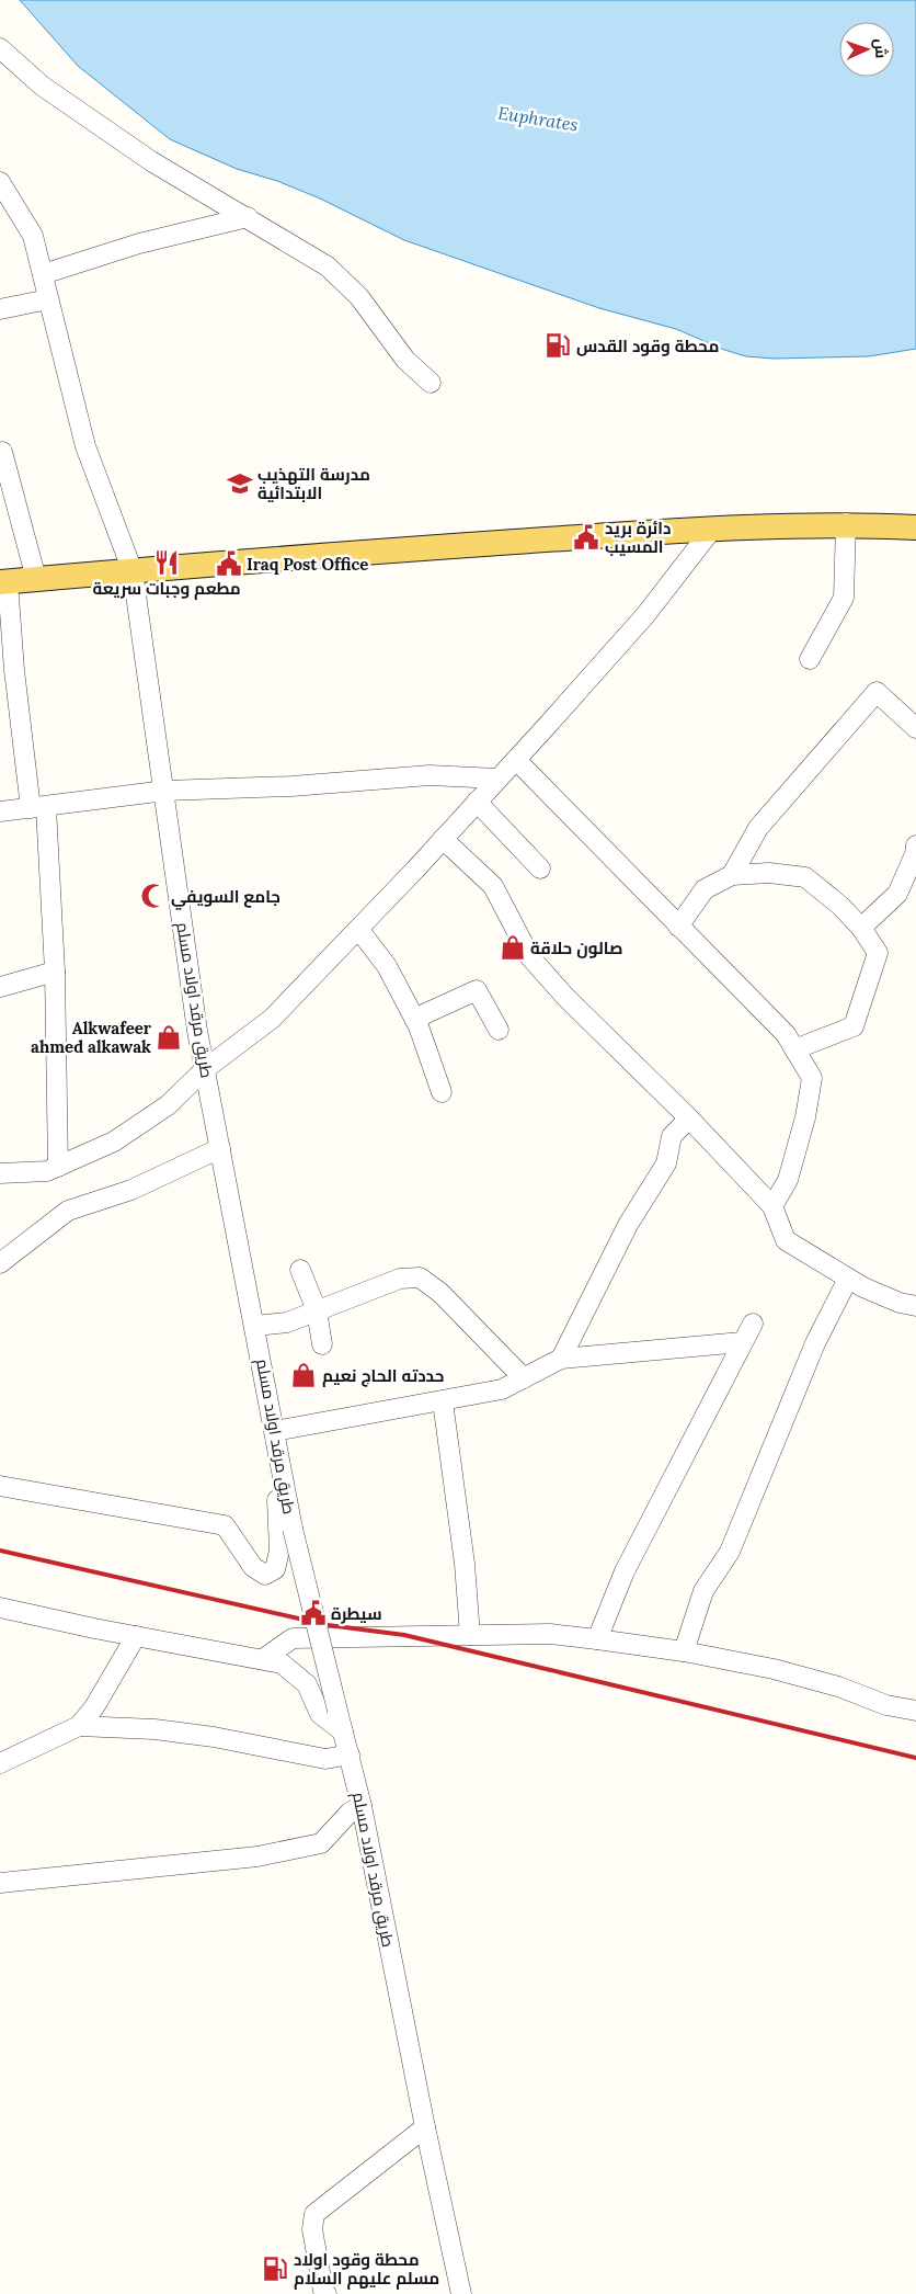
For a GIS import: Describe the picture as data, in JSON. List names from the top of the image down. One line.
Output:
{"streets":{"street":["طريق مرقد اولاد مسلم"]},"water":["Euphrates"],"places":{"fuel station":["محطة وقود القدس","محطة وقود اولاد مسلم عليهم السلام"],"school or university":["مدرسة التهذيب الابتدائية"],"public building":["دائرة بريد المسيب","Iraq Post Office","سيطرة"],"restaurant":["مطعم وجبات سريعة"],"mosque":["جامع السويفي"],"shop":["صالون حلاقة","Alkwafeer ahmed alkawak","حددته الحاج نعيم"]},"north":"right"}
